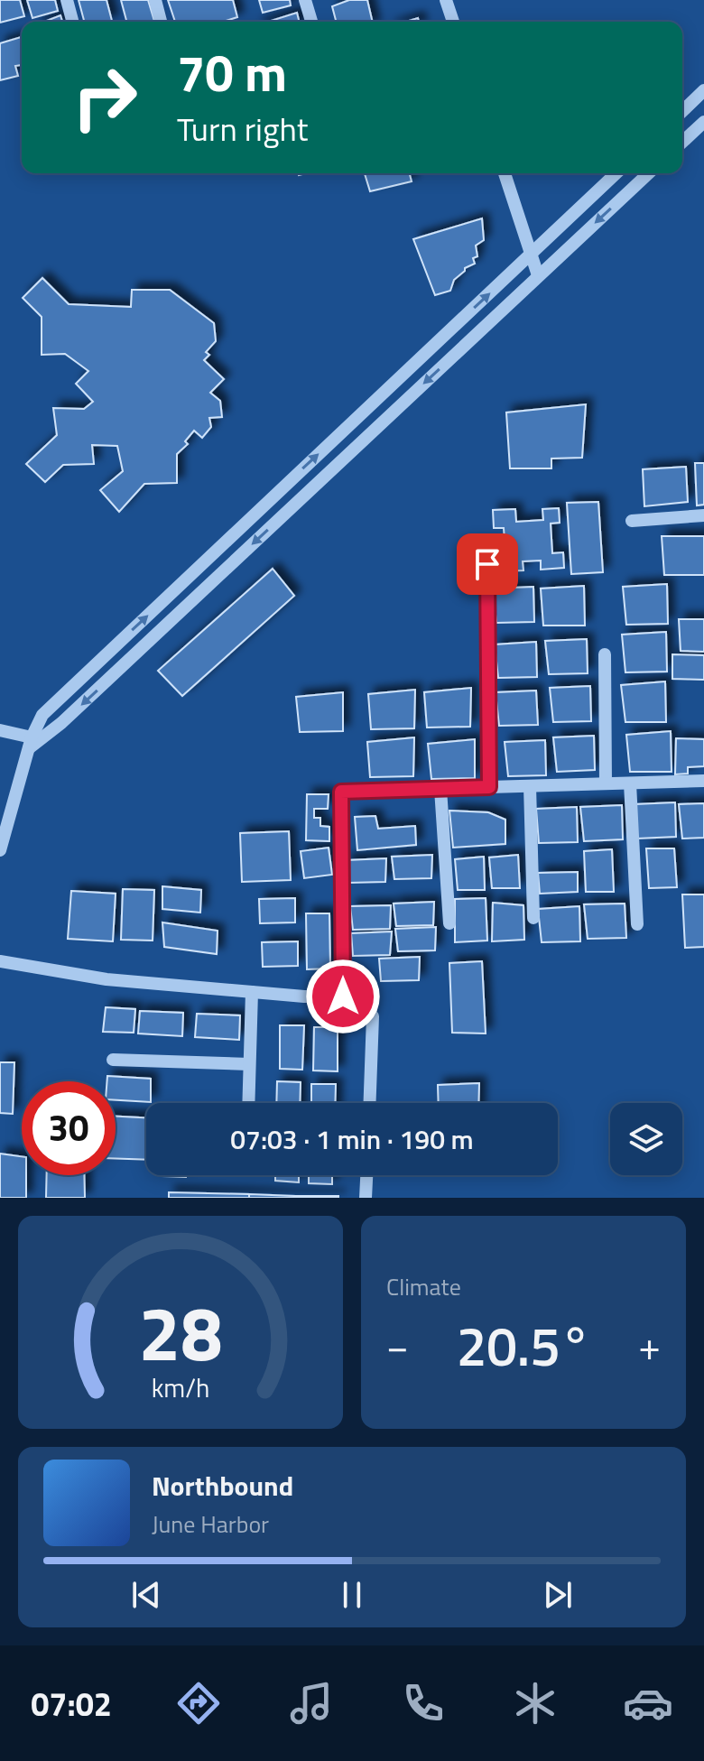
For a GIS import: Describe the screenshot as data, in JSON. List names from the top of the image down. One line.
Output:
{"page":{"turn":["70 m","Turn right"],"limit":"30","trip":"07:03 · 1 min · 190 m","tile":"Climate","heat":["−","20.5°","+"],"song":["Northbound","June Harbor"],"tabs":"07:02","gauge":["28","km/h"]}}
